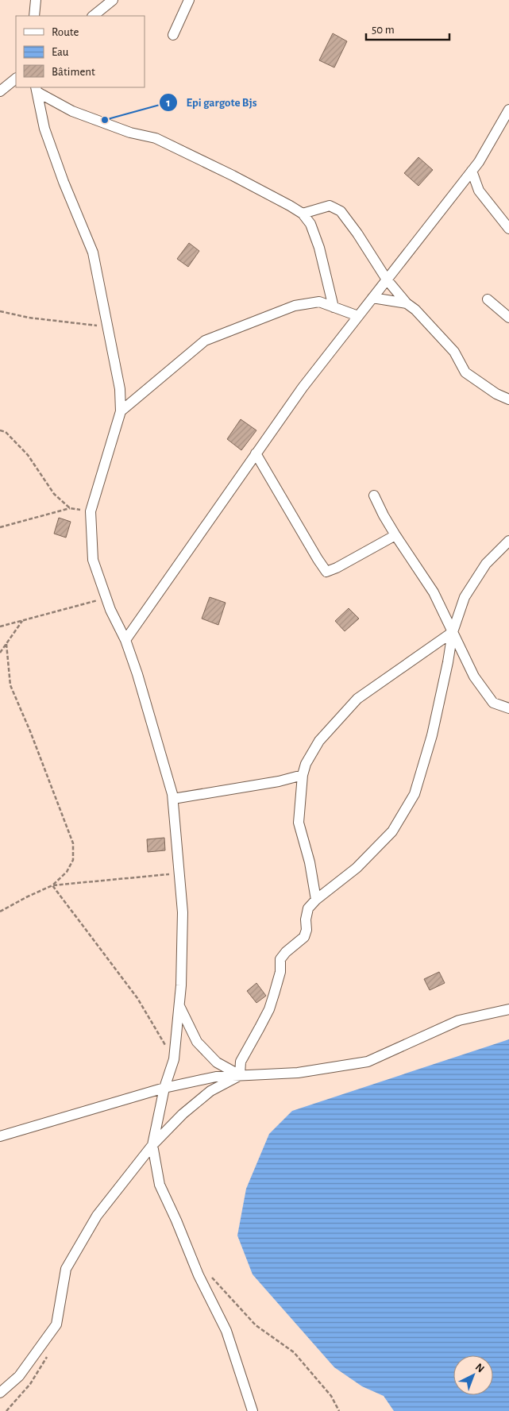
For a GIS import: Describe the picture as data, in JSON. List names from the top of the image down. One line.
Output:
{"places":["Epi gargote Bjs"],"legend":["Route","Eau","Bâtiment"],"scale_bar":"50 m","north":"top right"}
